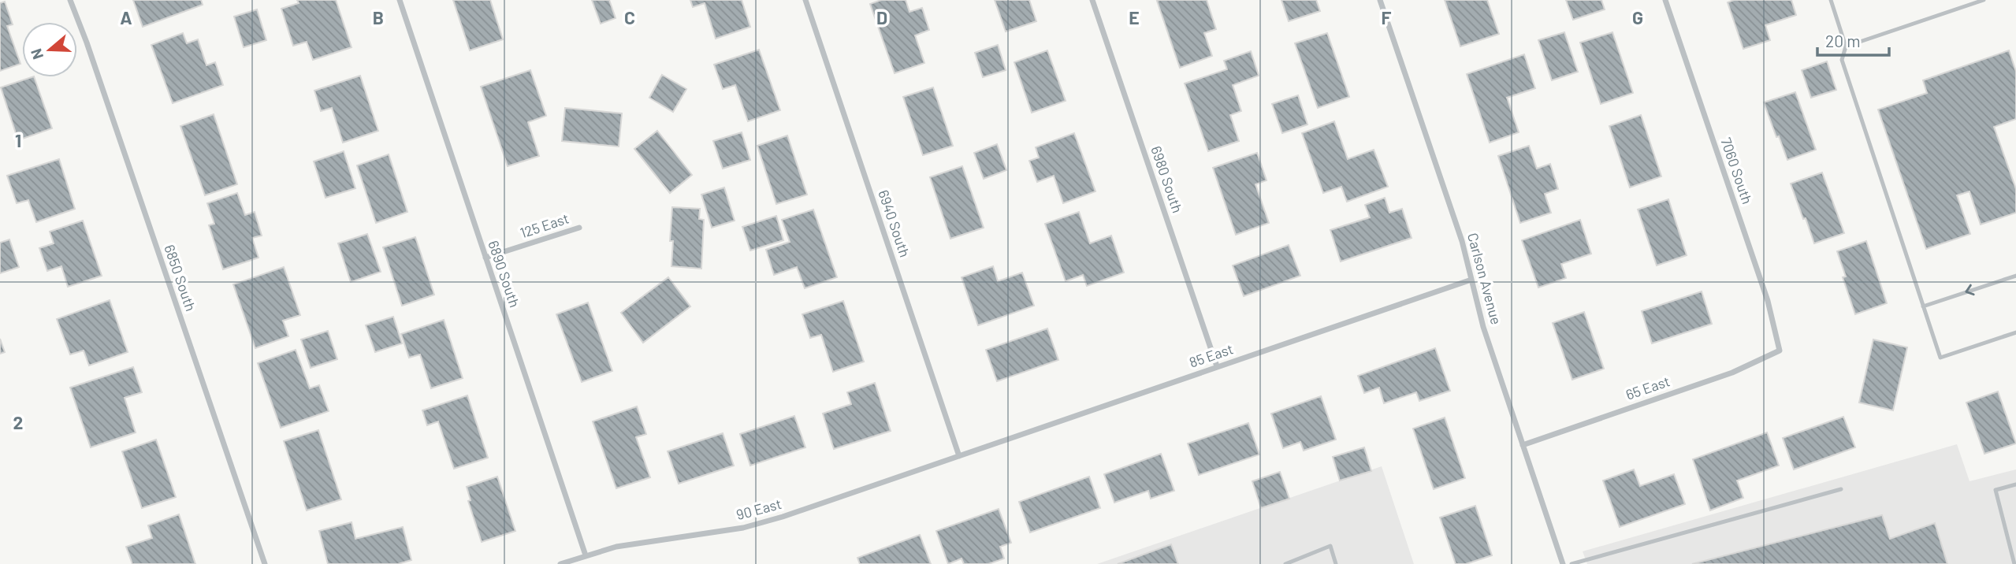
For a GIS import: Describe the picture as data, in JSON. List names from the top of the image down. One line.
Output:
{"streets":{"street":["7060 South","6980 South","6940 South","125 East","6890 South","6850 South","Carlson Avenue","85 East","65 East","90 East"]},"crossings":[["7060 South","65 East"],["6980 South","85 East"],["6940 South","85 East"],["6940 South","90 East"],["125 East","6890 South"],["6890 South","90 East"],["Carlson Avenue","85 East"],["Carlson Avenue","65 East"],["85 East","90 East"]],"scale_bar":"20 m","north":"left","grid":{"columns":["A","B","C","D","E","F","G"],"rows":["1","2"]}}
